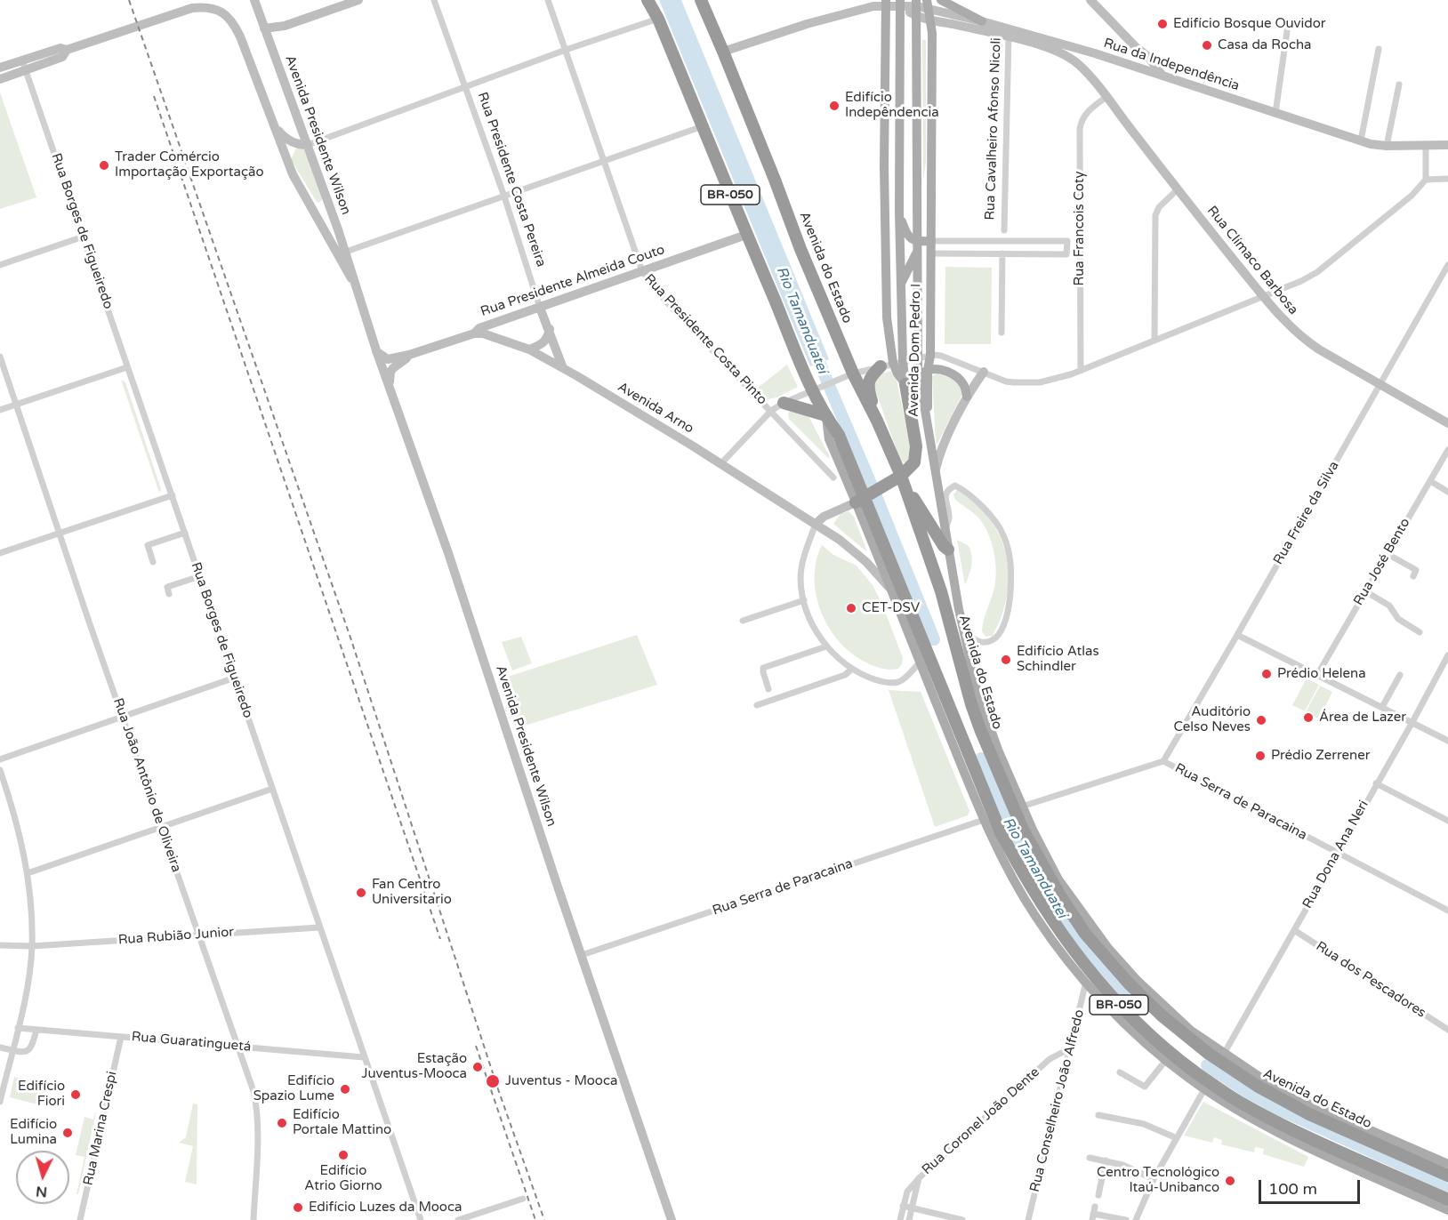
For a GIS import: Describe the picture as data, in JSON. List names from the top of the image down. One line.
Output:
{"streets":{"highway":["BR-050","Avenida do Estado"],"main road":["Rua da Independência","Avenida Presidente Wilson","Rua Presidente Costa Pereira","Rua Clímaco Barbosa","Rua Presidente Almeida Couto","Avenida Dom Pedro I","Avenida Arno"],"street":["Rua Cavalheiro Afonso Nicoli","Rua Francois Coty","Rua Borges de Figueiredo","Rua Presidente Costa Pinto","Rua Freire da Silva","Rua José Bento","Rua João Antônio de Oliveira","Rua Serra de Paracaina","Rua Dona Ana Neri","Rua Rubião Junior","Rua dos Pescadores","Rua Guaratinguetá","Rua Conselheiro João Alfredo","Rua Coronel João Dente","Rua Marina Crespi"]},"crossings":[["Rua da Independência","Rua Cavalheiro Afonso Nicoli"],["Rua da Independência","Rua Clímaco Barbosa"],["Rua da Independência","Avenida Dom Pedro I"],["Avenida Presidente Wilson","Rua Presidente Almeida Couto"],["Avenida Presidente Wilson","Rua Serra de Paracaina"],["Rua Presidente Costa Pereira","Rua Presidente Almeida Couto"],["Rua Presidente Costa Pereira","Avenida Arno"],["BR-050","Rua Presidente Almeida Couto"],["Rua Francois Coty","Rua Clímaco Barbosa"],["Rua Borges de Figueiredo","Rua Rubião Junior"],["Rua Borges de Figueiredo","Rua Guaratinguetá"],["Rua Clímaco Barbosa","Rua Freire da Silva"],["Avenida do Estado","Avenida Dom Pedro I"],["Avenida do Estado","Rua Serra de Paracaina"],["Avenida do Estado","Rua Dona Ana Neri"],["Rua Presidente Almeida Couto","Rua Presidente Costa Pinto"],["Rua Presidente Almeida Couto","Avenida Arno"],["Rua Freire da Silva","Rua Serra de Paracaina"],["Rua João Antônio de Oliveira","Rua Rubião Junior"],["Rua João Antônio de Oliveira","Rua Guaratinguetá"],["Rua Serra de Paracaina","Rua Dona Ana Neri"],["Rua Dona Ana Neri","Rua dos Pescadores"],["Rua Guaratinguetá","Rua Marina Crespi"],["Rua Conselheiro João Alfredo","Rua Coronel João Dente"]],"water":["Rio Tamanduateí"],"places":["Edifício Bosque Ouvidor","Casa da Rocha","Edifício Indepêndencia","Trader Comércio Importação Exportação","CET-DSV","Edifício Atlas Schindler","Prédio Helena","Área de Lazer","Auditório Celso Neves","Prédio Zerrener","Fan Centro Universitario","Estação Juventus-Mooca","Juventus - Mooca","Edifício Spazio Lume","Edifício Fiori","Edifício Portale Mattino","Edifício Lumina","Edifício Atrio Giorno","Centro Tecnológico Itaú-Unibanco","Edifício Luzes da Mooca"],"scale_bar":"100 m","north":"bottom"}
